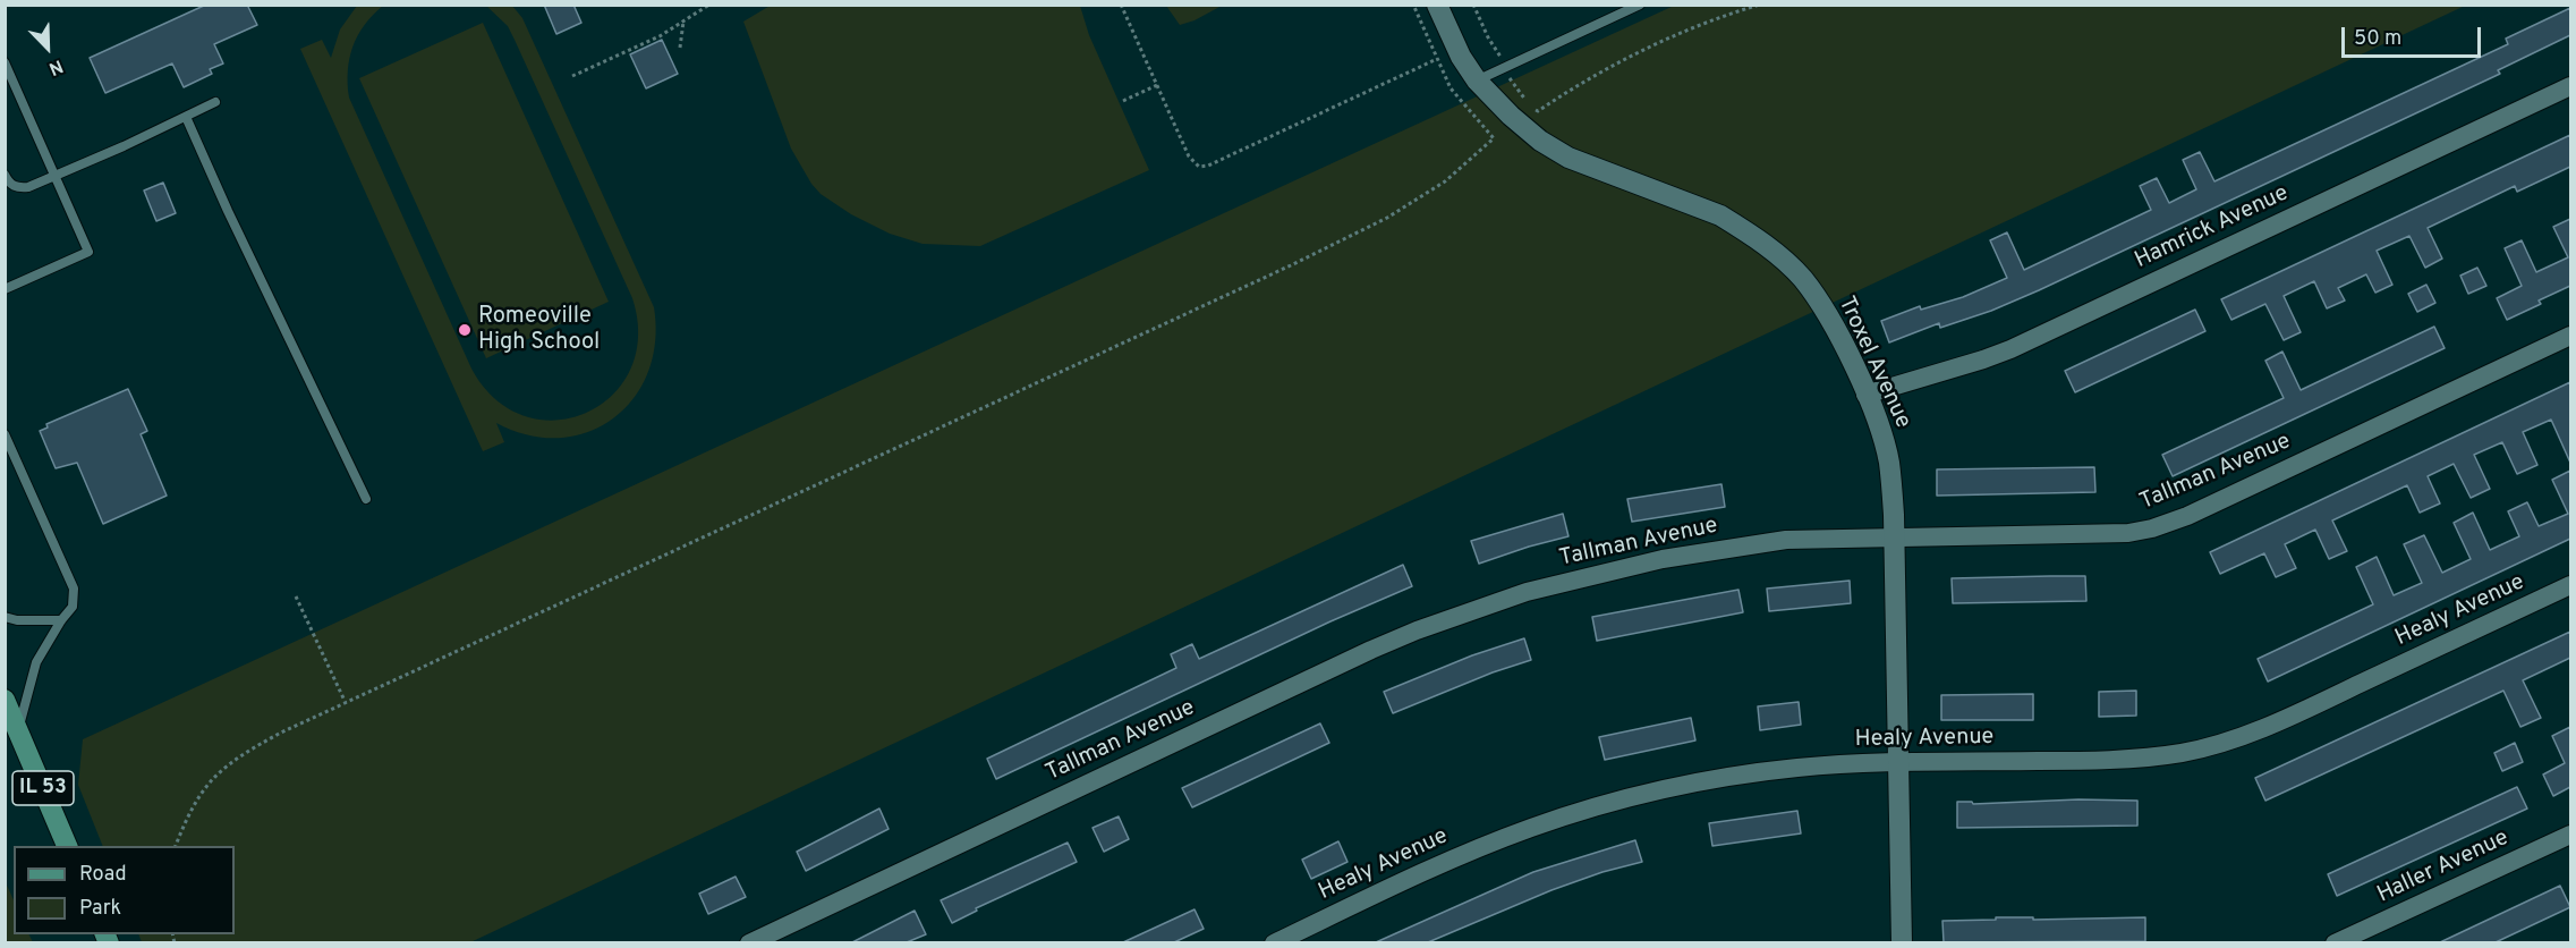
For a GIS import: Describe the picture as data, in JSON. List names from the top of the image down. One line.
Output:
{"streets":{"main road":["IL 53"],"street":["Hamrick Avenue","Troxel Avenue","Tallman Avenue","Healy Avenue","Haller Avenue"]},"crossings":[["Hamrick Avenue","Troxel Avenue"],["Troxel Avenue","Tallman Avenue"],["Troxel Avenue","Healy Avenue"]],"places":["Romeoville High School"],"legend":["Road","Park"],"scale_bar":"50 m","north":"bottom right"}
